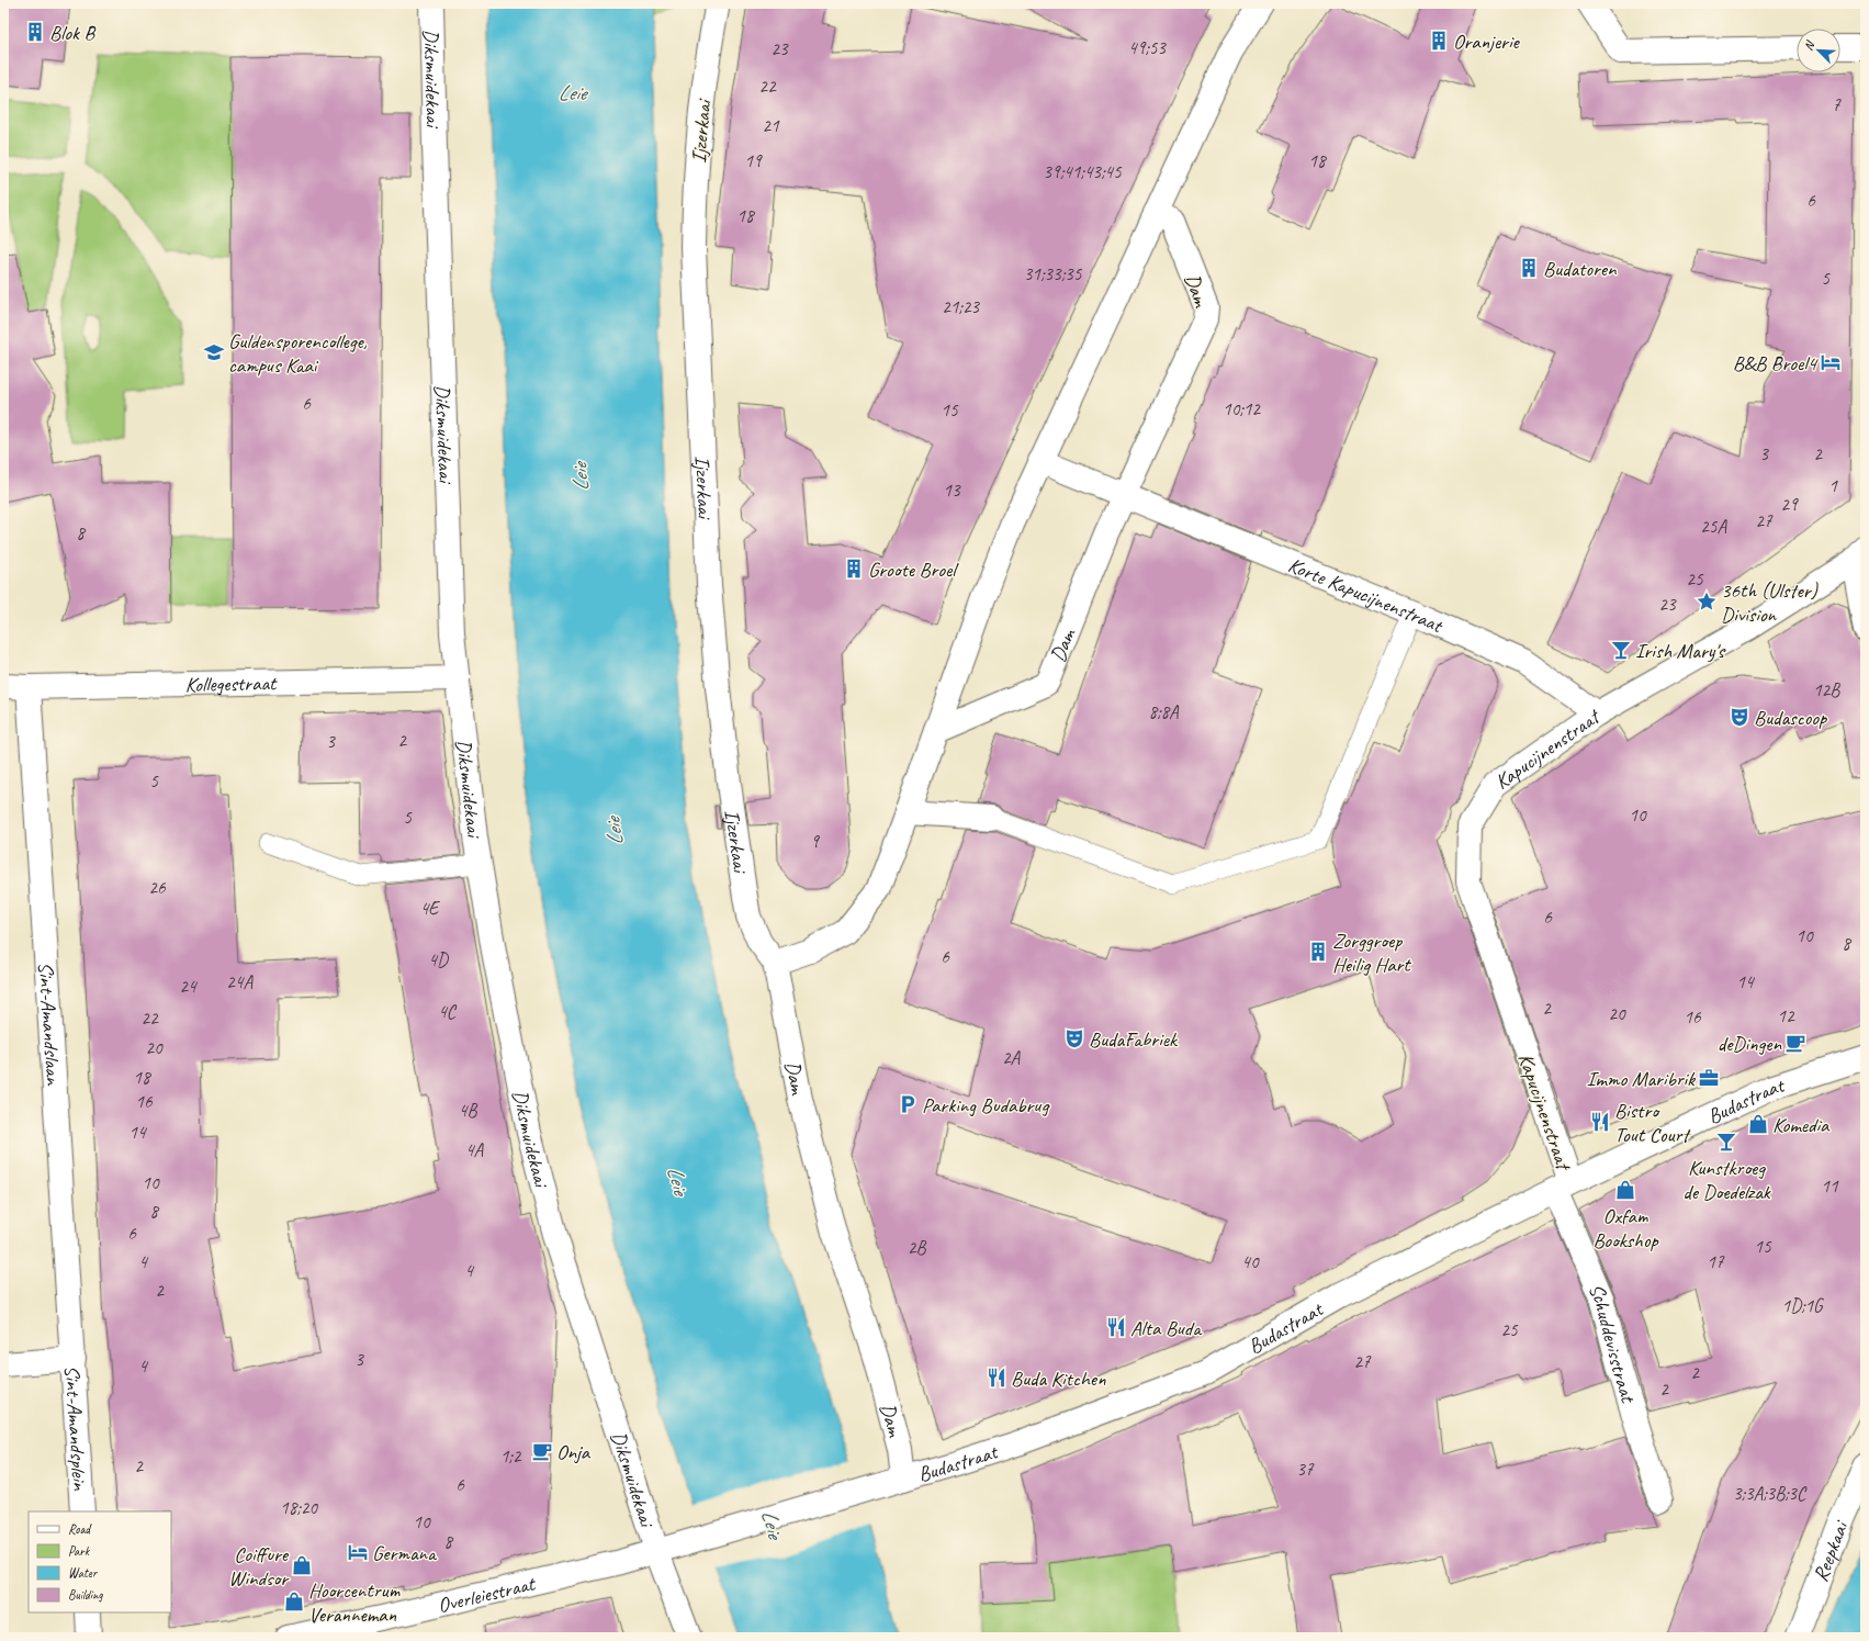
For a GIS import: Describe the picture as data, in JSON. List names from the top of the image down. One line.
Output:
{"streets":{"street":["Diksmuidekaai","Ijzerkaai","Dam","Korte Kapucijnenstraat","Kollegestraat","Kapucijnenstraat","Sint-Amandslaan","Budastraat","Schuddevisstraat","Sint-Amandsplein","Reepkaai","Overleiestraat"]},"crossings":[["Diksmuidekaai","Kollegestraat"],["Diksmuidekaai","Overleiestraat"],["Ijzerkaai","Dam"],["Dam","Korte Kapucijnenstraat"],["Dam","Budastraat"],["Korte Kapucijnenstraat","Kapucijnenstraat"],["Kollegestraat","Sint-Amandslaan"],["Kapucijnenstraat","Budastraat"],["Kapucijnenstraat","Schuddevisstraat"],["Sint-Amandslaan","Sint-Amandsplein"],["Budastraat","Schuddevisstraat"],["Budastraat","Overleiestraat"]],"water":["Leie"],"places":{"building":["Blok B","Oranjerie","Budatoren","Groote Broel","Zorggroep Heilig Hart"],"school or university":["Guldensporencollege, campus Kaai"],"hotel":["B&B Broel4","Germana"],"place":["36th (Ulster) Division"],"bar":["Irish Mary's","Kunstkroeg de Doedelzak"],"theatre":["Budascoop","BudaFabriek"],"cafe":["deDingen","Onja"],"office":["Immo Maribrik"],"parking":["Parking Budabrug"],"restaurant":["Bistro Tout Court","Alta Buda","Buda Kitchen"],"shop":["Komedia","Oxfam Bookshop","Coiffure Windsor","Hoorcentrum Veranneman"]},"house_numbers":["49;53","23","22","7","21","19","18","39;41;43;45","6","18","31;33;35","5","21;23","6","10;12","15","3","2","1","13","29","27","25A","8","25","23","12B","8;8A","2","3","5","10","5","9","26","4E","6","10","8","6","4D","24A","14","24","2","4C","20","12","16","22","20","2A","18","16","4B","14","4A","10","11","8","6","15","2B","4","40","17","4","2","1D;1G","25","3","27","4","2","2","1;2","2","37","6","3;3A;3B;3C","18;20","10","8"],"legend":["Road","Park","Water","Building"],"north":"top left"}
